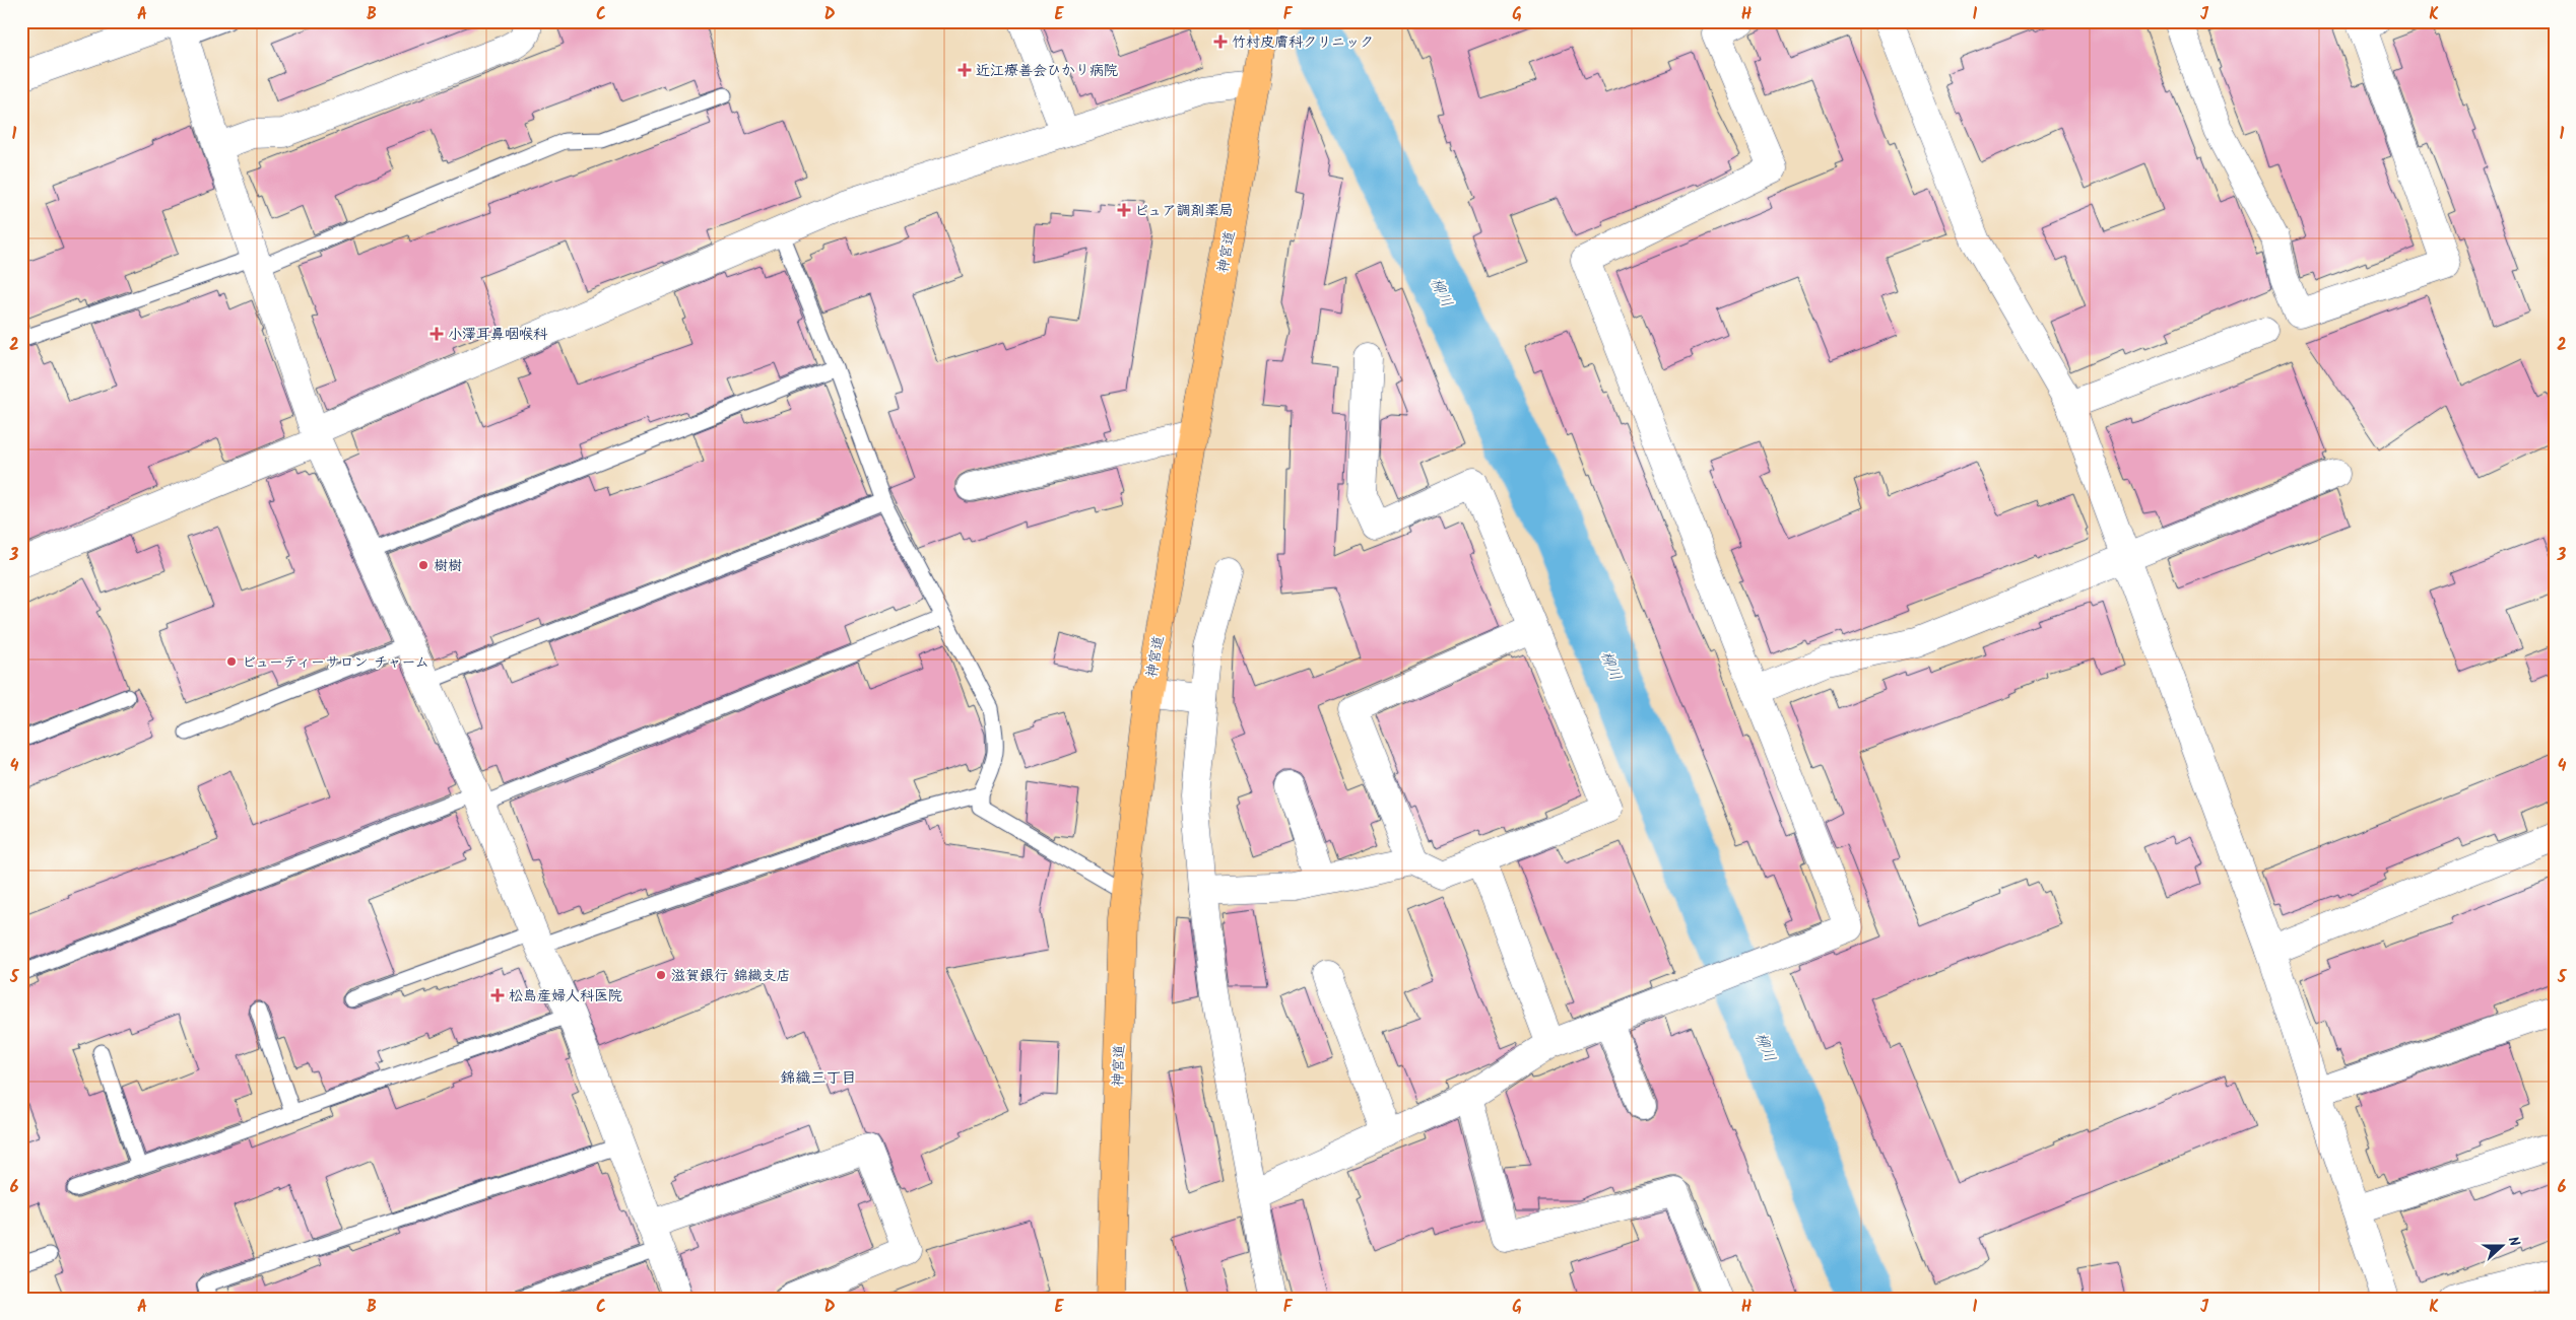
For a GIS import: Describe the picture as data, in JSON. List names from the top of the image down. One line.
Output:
{"streets":{"main road":["神宮道"]},"districts":["錦織三丁目"],"water":["柳川"],"places":{"health":["竹村皮膚科クリニック","近江療善会ひかり病院","ピュア調剤薬局","小澤耳鼻咽喉科","松島産婦人科医院"],"other":["樹樹","ビューティーサロン チャーム","滋賀銀行 錦織支店"]},"north":"right","grid":{"columns":["A","B","C","D","E","F","G","H","I","J","K"],"rows":["1","2","3","4","5","6"]}}
